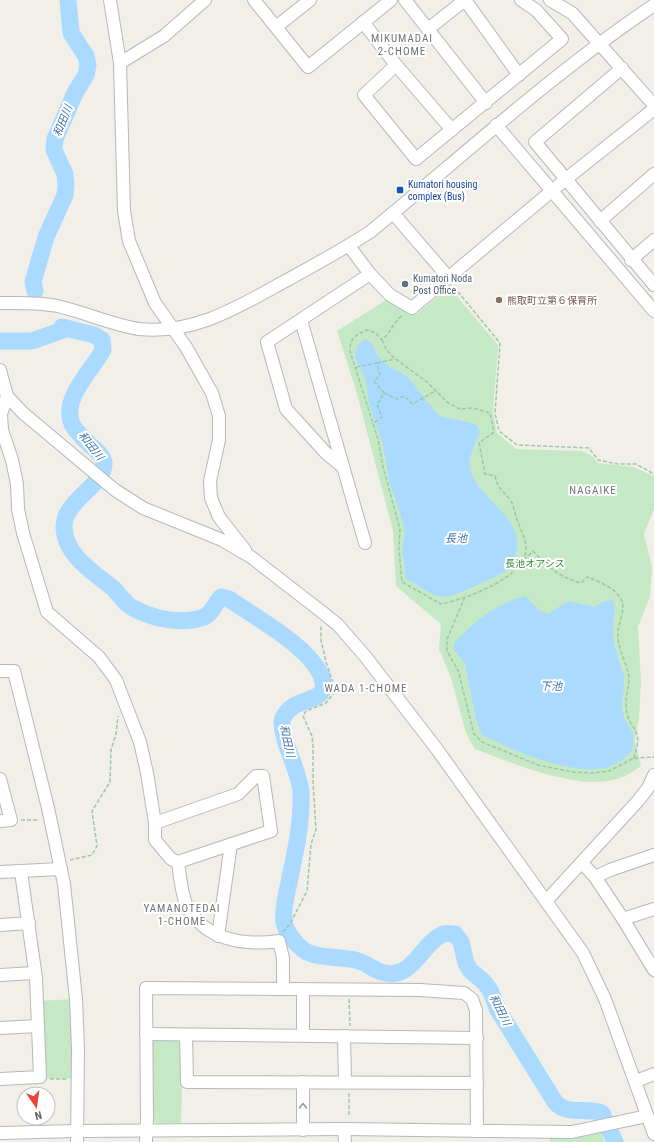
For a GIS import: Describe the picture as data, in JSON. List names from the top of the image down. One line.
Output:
{"districts":["MIKUMADAI 2-CHOME","NAGAIKE","WADA 1-CHOME","YAMANOTEDAI 1-CHOME"],"water":["和田川","長池","下池"],"parks":["長池オアシス"],"places":{"transit":["Kumatori housing complex (Bus)"],"other":["Kumatori Noda Post Office","熊取町立第６保育所"]},"north":"bottom"}
